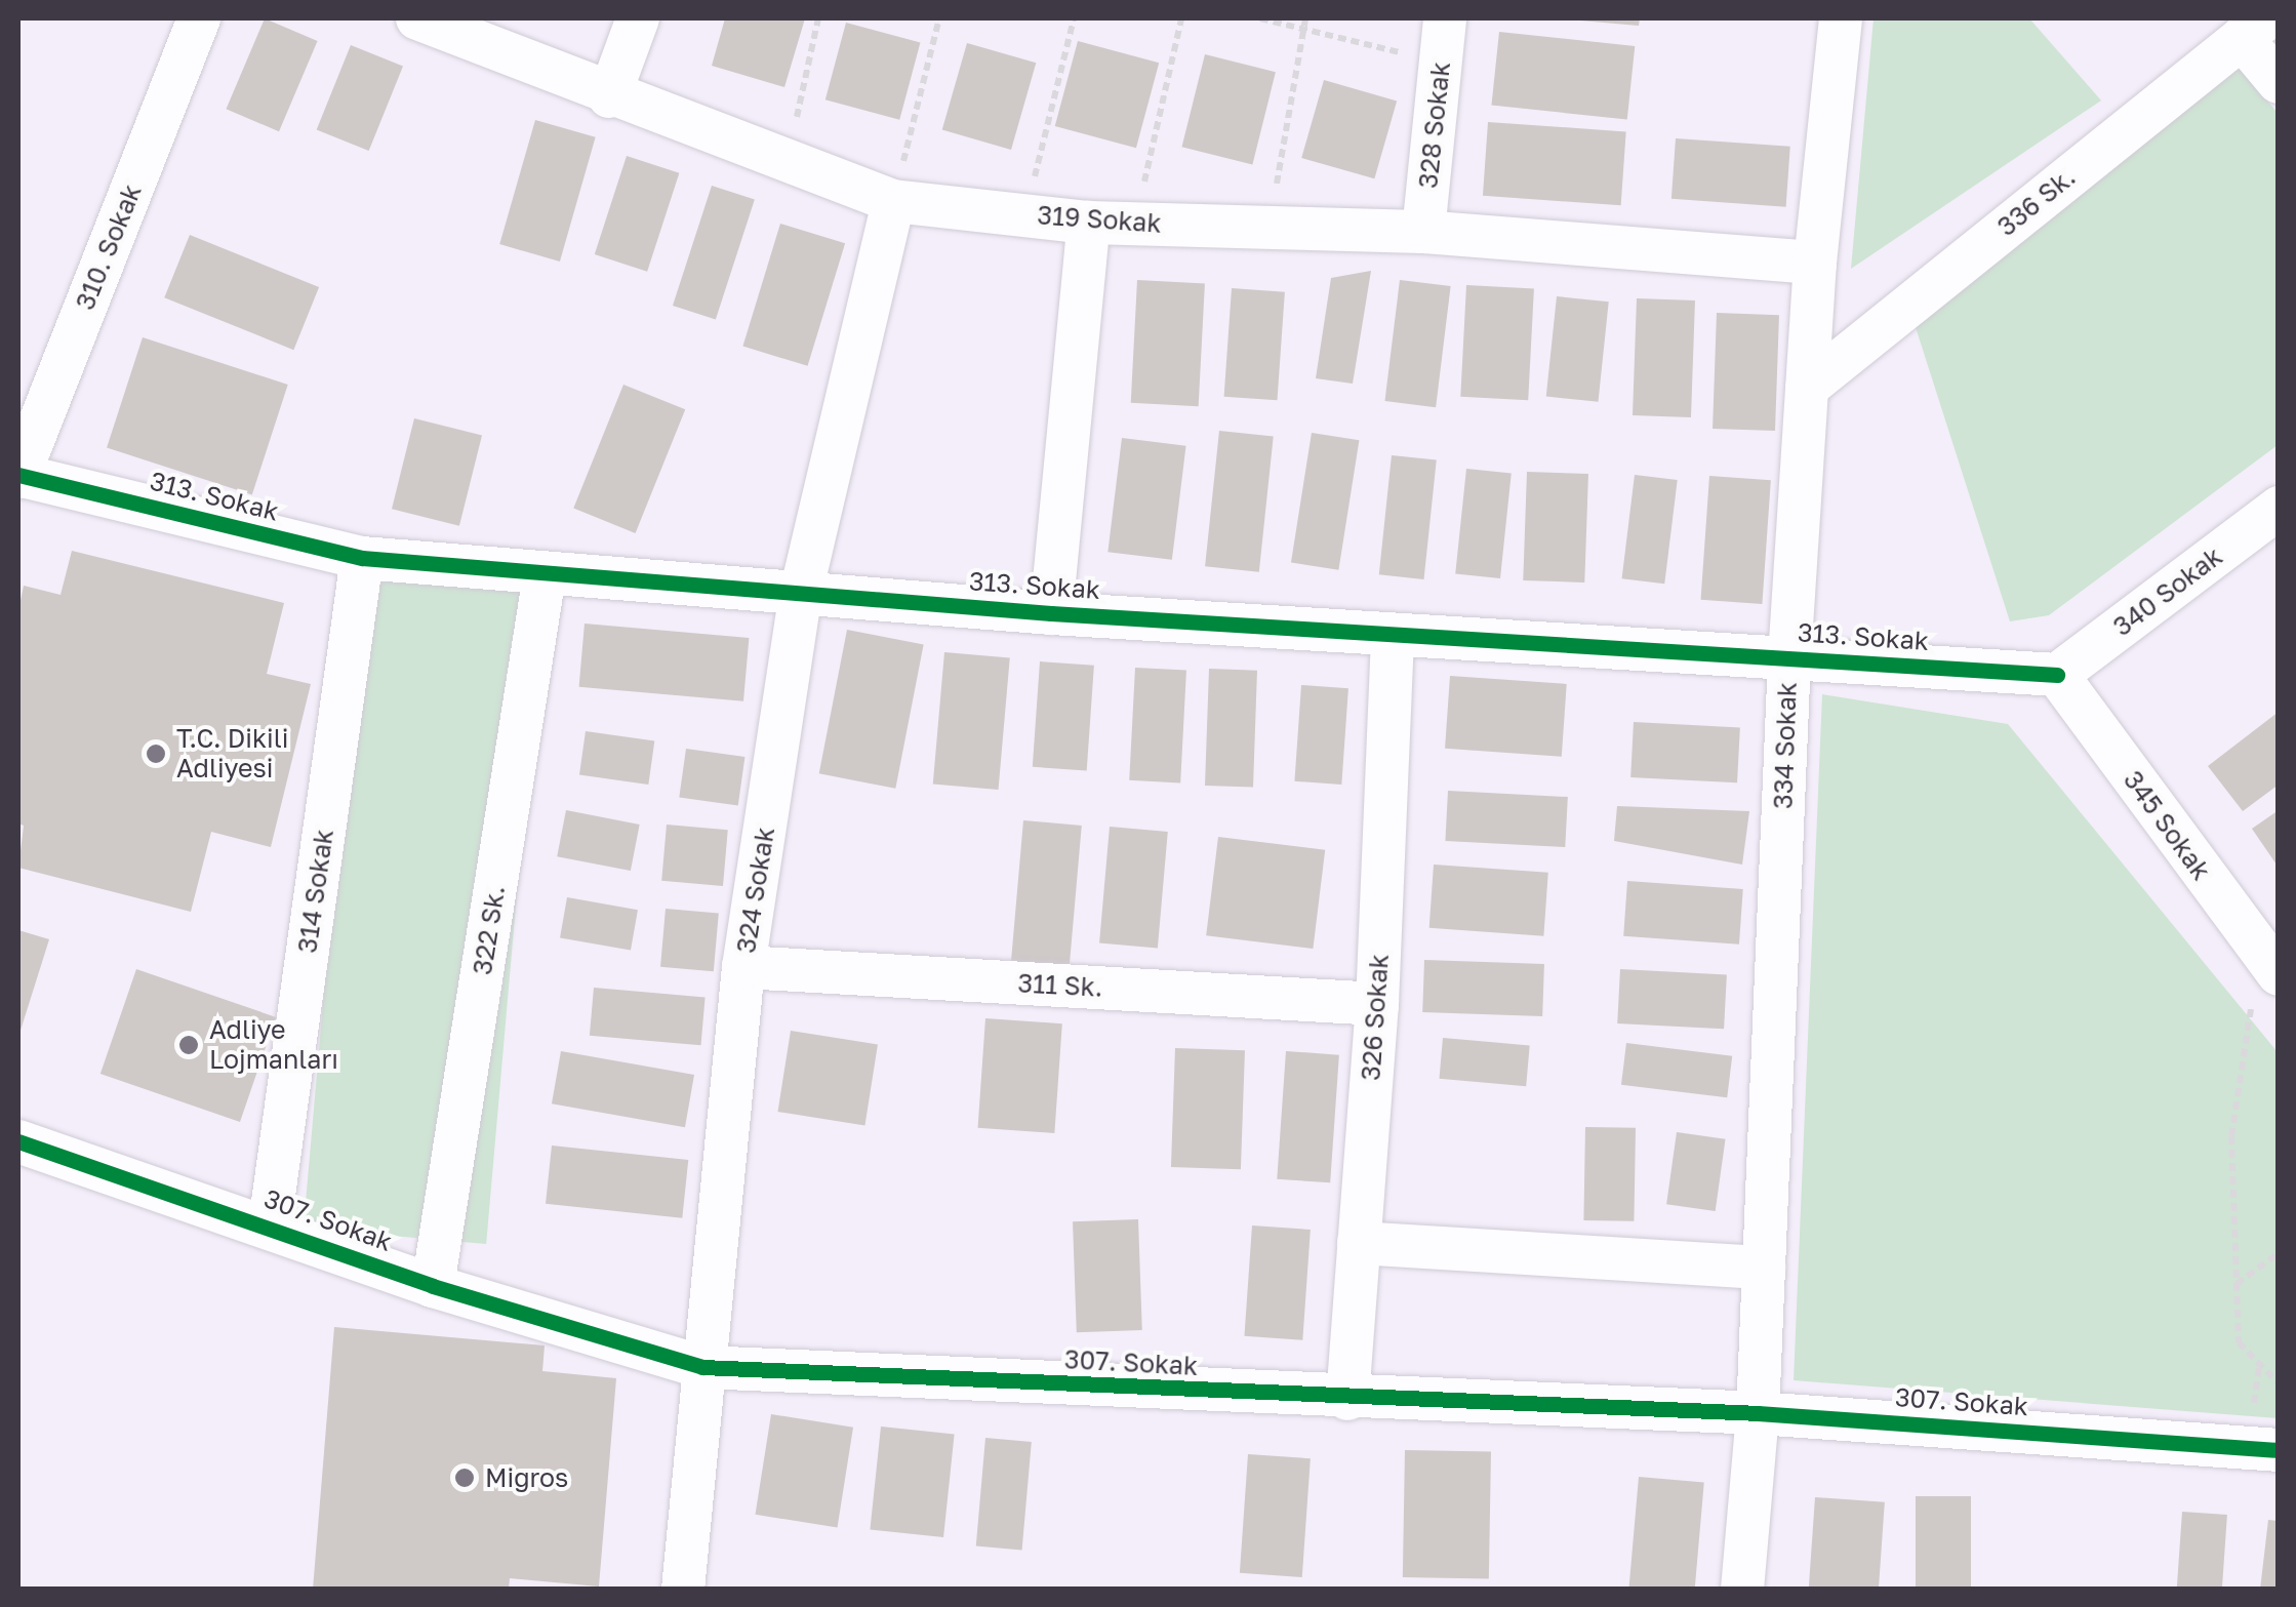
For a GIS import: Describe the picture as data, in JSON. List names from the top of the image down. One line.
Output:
{"streets":{"street":["328 Sokak","336 Sk.","319 Sokak","310. Sokak","313. Sokak","340 Sokak","334 Sokak","345 Sokak","324 Sokak","314 Sokak","322 Sk.","311 Sk.","326 Sokak","307. Sokak"]},"crossings":[["328 Sokak","319 Sokak"],["336 Sk.","334 Sokak"],["319 Sokak","334 Sokak"],["319 Sokak","324 Sokak"],["310. Sokak","313. Sokak"],["313. Sokak","340 Sokak"],["313. Sokak","334 Sokak"],["313. Sokak","345 Sokak"],["313. Sokak","324 Sokak"],["313. Sokak","314 Sokak"],["313. Sokak","322 Sk."],["313. Sokak","326 Sokak"],["340 Sokak","345 Sokak"],["334 Sokak","307. Sokak"],["324 Sokak","311 Sk."],["324 Sokak","307. Sokak"],["314 Sokak","307. Sokak"],["322 Sk.","307. Sokak"],["311 Sk.","326 Sokak"],["326 Sokak","307. Sokak"]],"places":["T.C. Dikili Adliyesi","Adliye Lojmanları","Migros"]}
